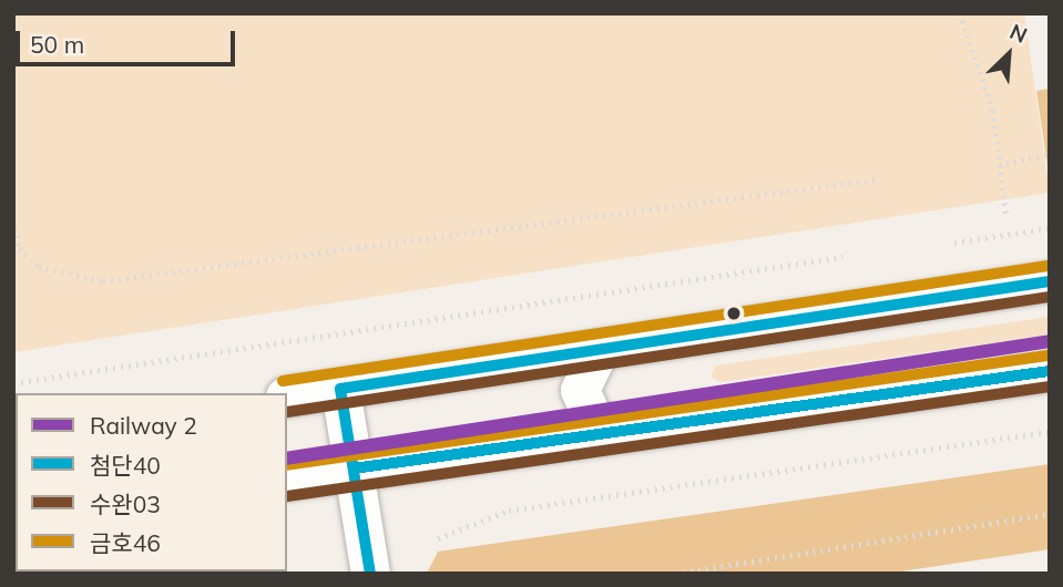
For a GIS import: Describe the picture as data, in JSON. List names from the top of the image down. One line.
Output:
{"lines":["transit line 금호46","transit line 첨단40","transit line 수완03","rail line 2"],"legend":["Railway 2","첨단40","수완03","금호46"],"scale_bar":"50 m","north":"top right"}
